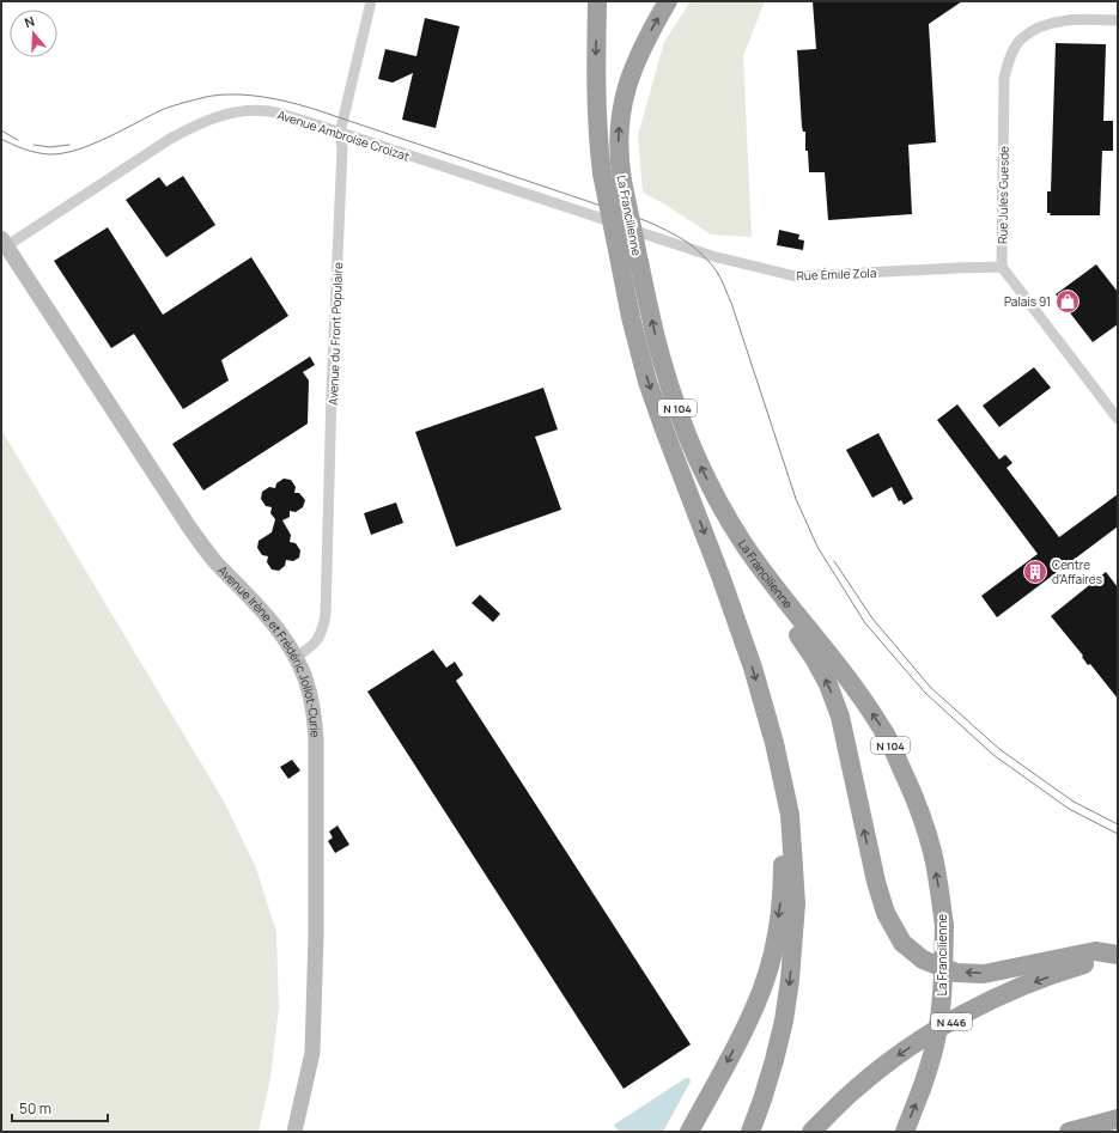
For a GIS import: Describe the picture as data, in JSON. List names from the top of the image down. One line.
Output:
{"streets":{"highway":["La Francilienne","N 104","N 446"],"main road":["Avenue Irène et Frédéric Joliot-Curie"],"street":["Avenue Ambroise Croizat","Rue Jules Guesde","Rue Émile Zola","Avenue du Front Populaire"]},"crossings":[["Avenue Ambroise Croizat","Rue Émile Zola"],["Avenue Ambroise Croizat","Avenue du Front Populaire"],["Avenue Ambroise Croizat","Avenue Irène et Frédéric Joliot-Curie"],["Rue Jules Guesde","Rue Émile Zola"],["Avenue du Front Populaire","Avenue Irène et Frédéric Joliot-Curie"]],"places":{"shop":["Palais 91"],"building":["Centre d'Affaires"]},"scale_bar":"50 m","north":"top"}
